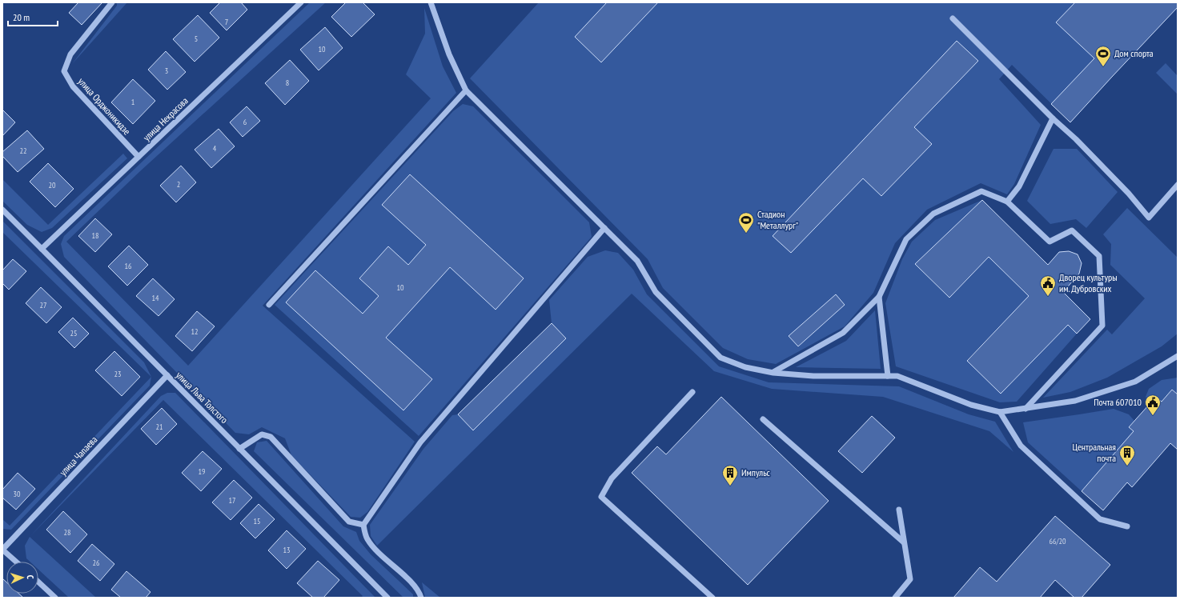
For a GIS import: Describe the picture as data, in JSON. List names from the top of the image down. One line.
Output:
{"streets":{"street":["улица Орджоникидзе","улица Некрасова","улица Льва Толстого","улица Чапаева"]},"crossings":[["улица Орджоникидзе","улица Некрасова"],["улица Некрасова","улица Льва Толстого"],["улица Льва Толстого","улица Чапаева"]],"places":{"sports":["Дом спорта","Стадион \"Металлург\""],"public building":["Дворец культуры им. Дубровских","Почта 607010"],"building":["Центральная почта","Импульс"]},"house_numbers":["7","5","10","3","8","1","6","4","22","2","20","18","16","10","14","27","12","25","23","21","19","30","17","15","28","66/20","13","26"],"scale_bar":"20 m","north":"right"}
